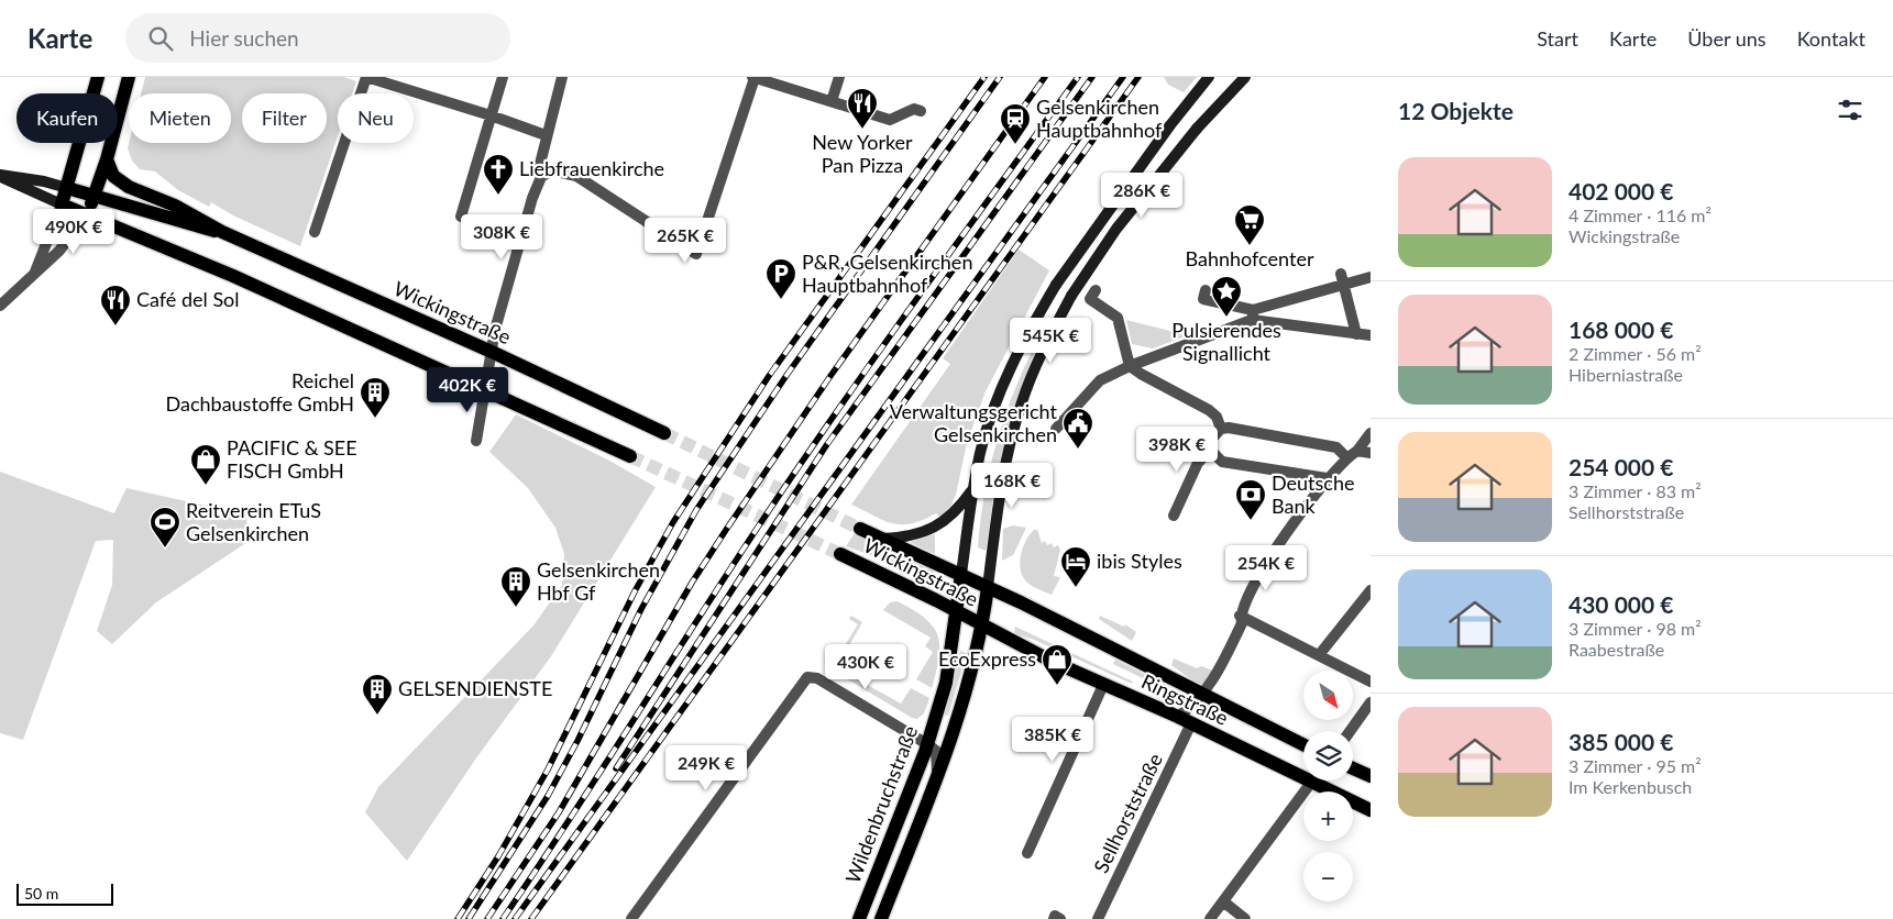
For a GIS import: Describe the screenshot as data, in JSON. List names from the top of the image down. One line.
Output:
{"streets":{"main road":["Wickingstraße","Ringstraße","Wildenbruchstraße"],"street":["Sellhorststraße"]},"crossings":[["Wickingstraße","Ringstraße"],["Wickingstraße","Wildenbruchstraße"],["Ringstraße","Wildenbruchstraße"],["Ringstraße","Sellhorststraße"]],"places":{"restaurant":["New Yorker Pan Pizza","Café del Sol"],"station":["Gelsenkirchen Hauptbahnhof"],"church":["Liebfrauenkirche"],"supermarket":["Bahnhofcenter"],"parking":["P&R, Gelsenkirchen Hauptbahnhof"],"place":["Pulsierendes Signallicht"],"building":["Reichel Dachbaustoffe GmbH","Gelsenkirchen Hbf Gf","GELSENDIENSTE"],"public building":["Verwaltungsgericht Gelsenkirchen"],"shop":["PACIFIC & SEE FISCH GmbH","EcoExpress"],"bank":["Deutsche Bank"],"sports":["Reitverein ETuS Gelsenkirchen"],"hotel":["ibis Styles"]},"scale_bar":"50 m","north":"bottom right","page":{"header":"Karte","search":"Hier suchen","nav":["Start","Karte","Über uns","Kontakt"],"heading":"12 Objekte","chip":["Kaufen","Mieten","Filter","Neu"],"list":[{"name":"402 000 €","note":"4 Zimmer · 116 m² · Wickingstraße"},{"name":"168 000 €","note":"2 Zimmer · 56 m² · Hiberniastraße"},{"name":"254 000 €","note":"3 Zimmer · 83 m² · Sellhorststraße"},{"name":"430 000 €","note":"3 Zimmer · 98 m² · Raabestraße"},{"name":"385 000 €","note":"3 Zimmer · 95 m² · Im Kerkenbusch"}],"price":["286K €","490K €","308K €","265K €","545K €","402K €","398K €","168K €","254K €","430K €","385K €","249K €"],"map_buttons":["+","−"],"scale":"50 m"}}
